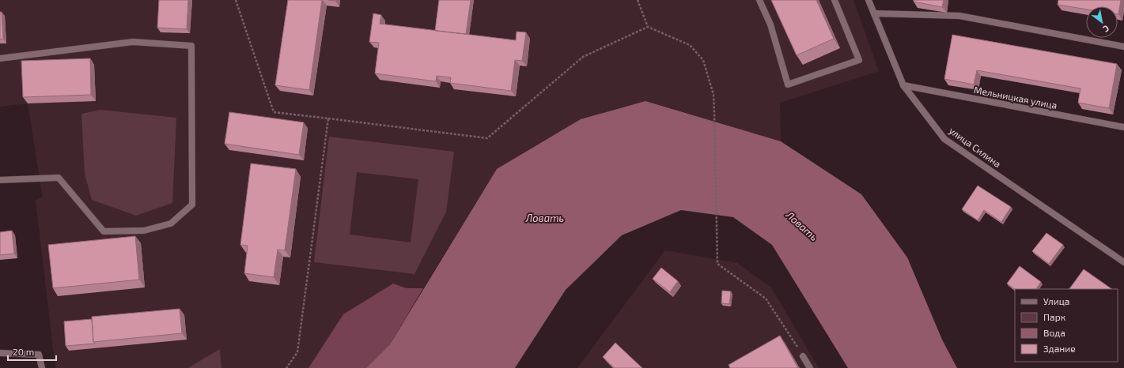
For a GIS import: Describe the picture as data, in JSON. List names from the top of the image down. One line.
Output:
{"streets":{"street":["Мельницкая улица","улица Силина"]},"crossings":[["Мельницкая улица","улица Силина"]],"water":["Ловать"],"legend":["Улица","Парк","Вода","Здание"],"scale_bar":"20 m","north":"bottom right"}
